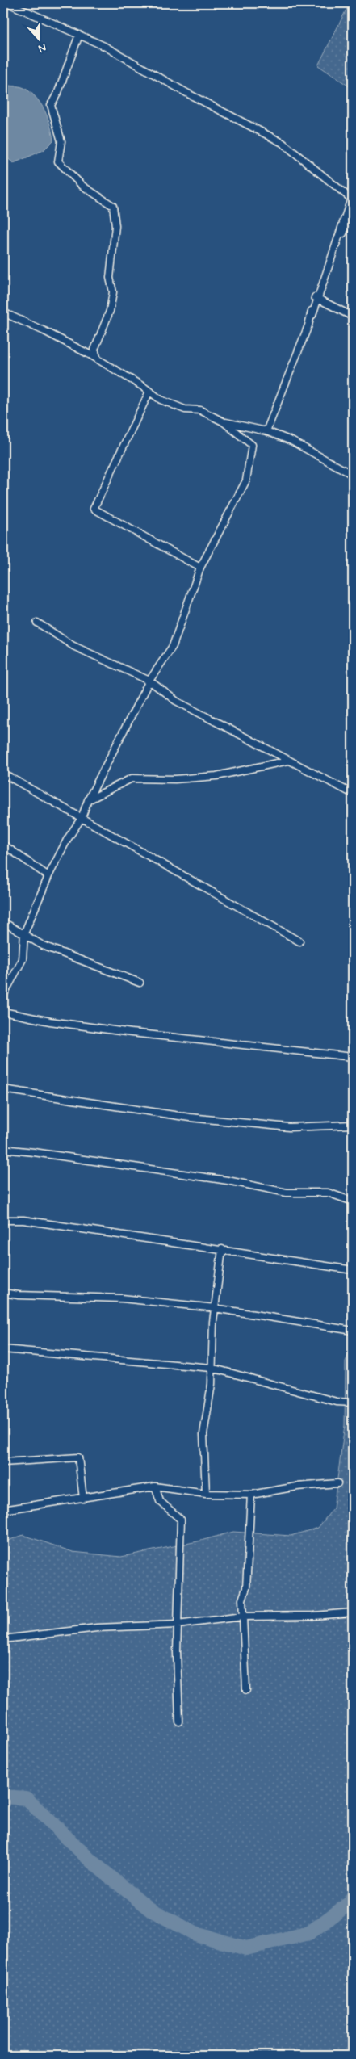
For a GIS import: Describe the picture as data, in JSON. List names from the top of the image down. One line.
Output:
{"north":"bottom"}
